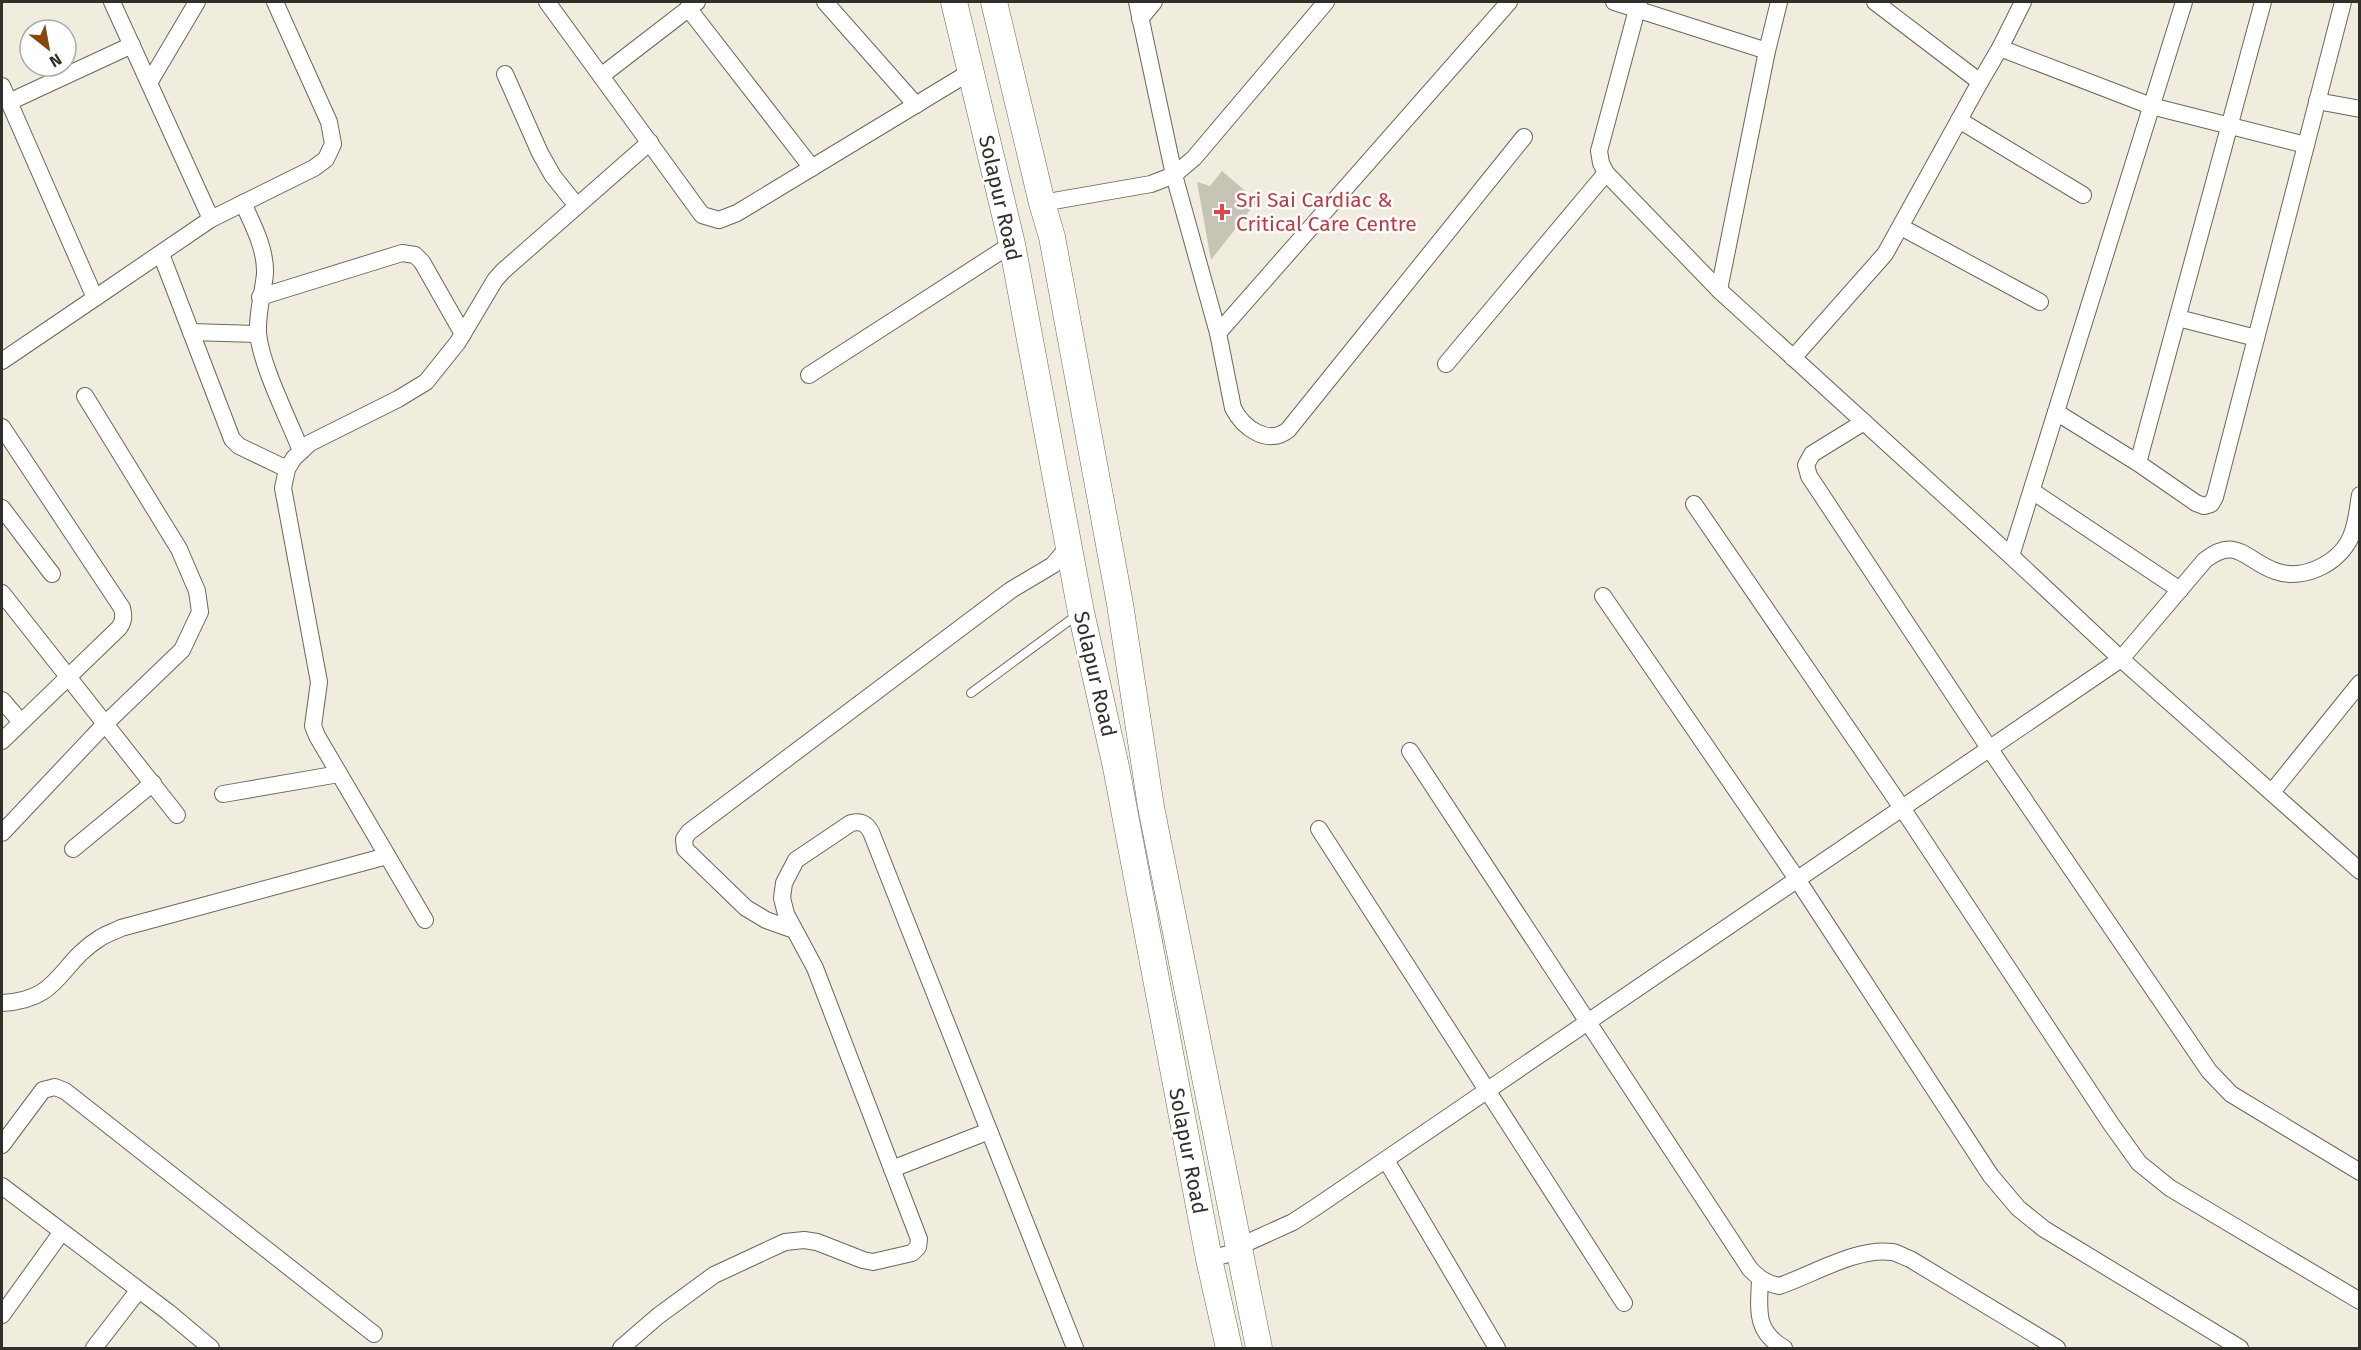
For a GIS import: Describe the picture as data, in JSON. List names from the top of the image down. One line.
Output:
{"streets":{"main road":["Solapur Road"]},"places":{"health":["Sri Sai Cardiac & Critical Care Centre"]},"north":"bottom right"}
